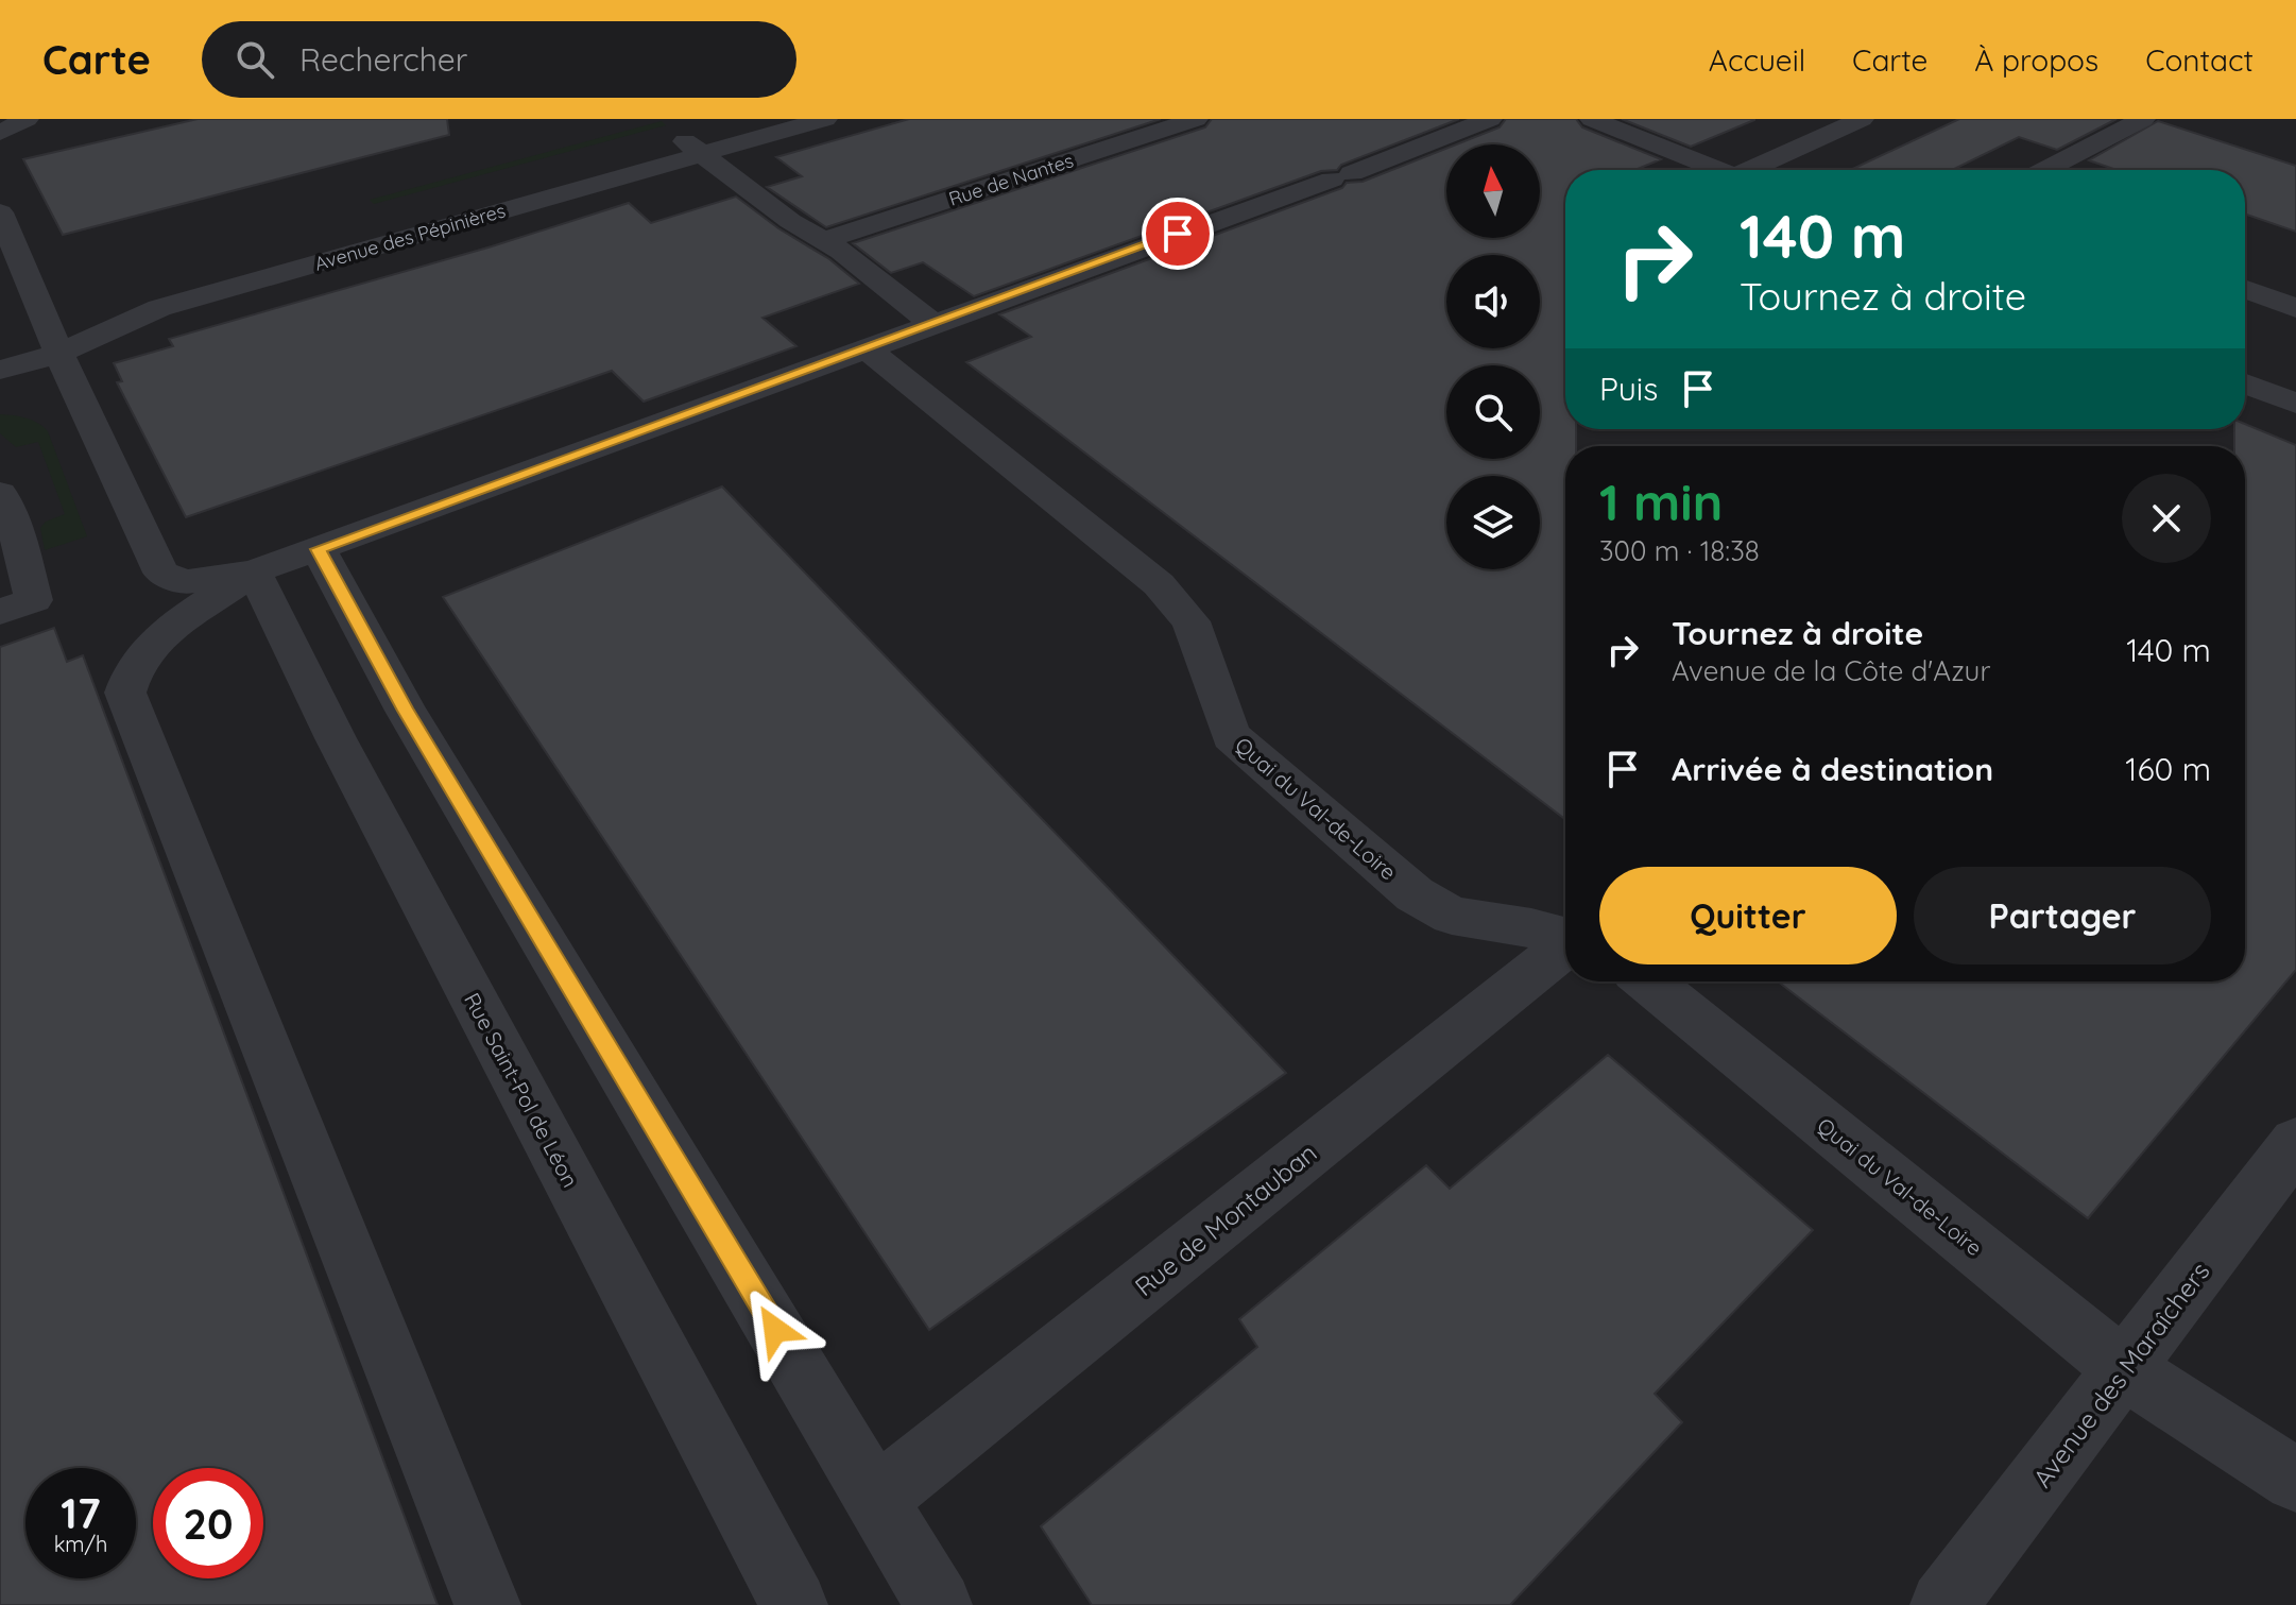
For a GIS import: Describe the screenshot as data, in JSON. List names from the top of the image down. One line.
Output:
{"streets":{"street":["Rue de Nantes","Avenue des Pépinières","Quai du Val-de-Loire","Rue Saint-Pol de Léon","Rue de Montauban","Avenue des Maraîchers"]},"crossings":[["Quai du Val-de-Loire","Avenue des Maraîchers"]],"north":"top","page":{"header":"Carte","search":"Rechercher","nav":["Accueil","Carte","À propos","Contact"],"turn":["140 m","Tournez à droite"],"then":"Puis","heading":["1 min","300 m · 18:38"],"list":[{"name":"Tournez à droite","note":"Avenue de la Côte d'Azur","value":"140 m"},{"name":"Arrivée à destination","value":"160 m"}],"buttons":["Quitter","Partager"],"speed":"17 km/h","limit":"20"}}
